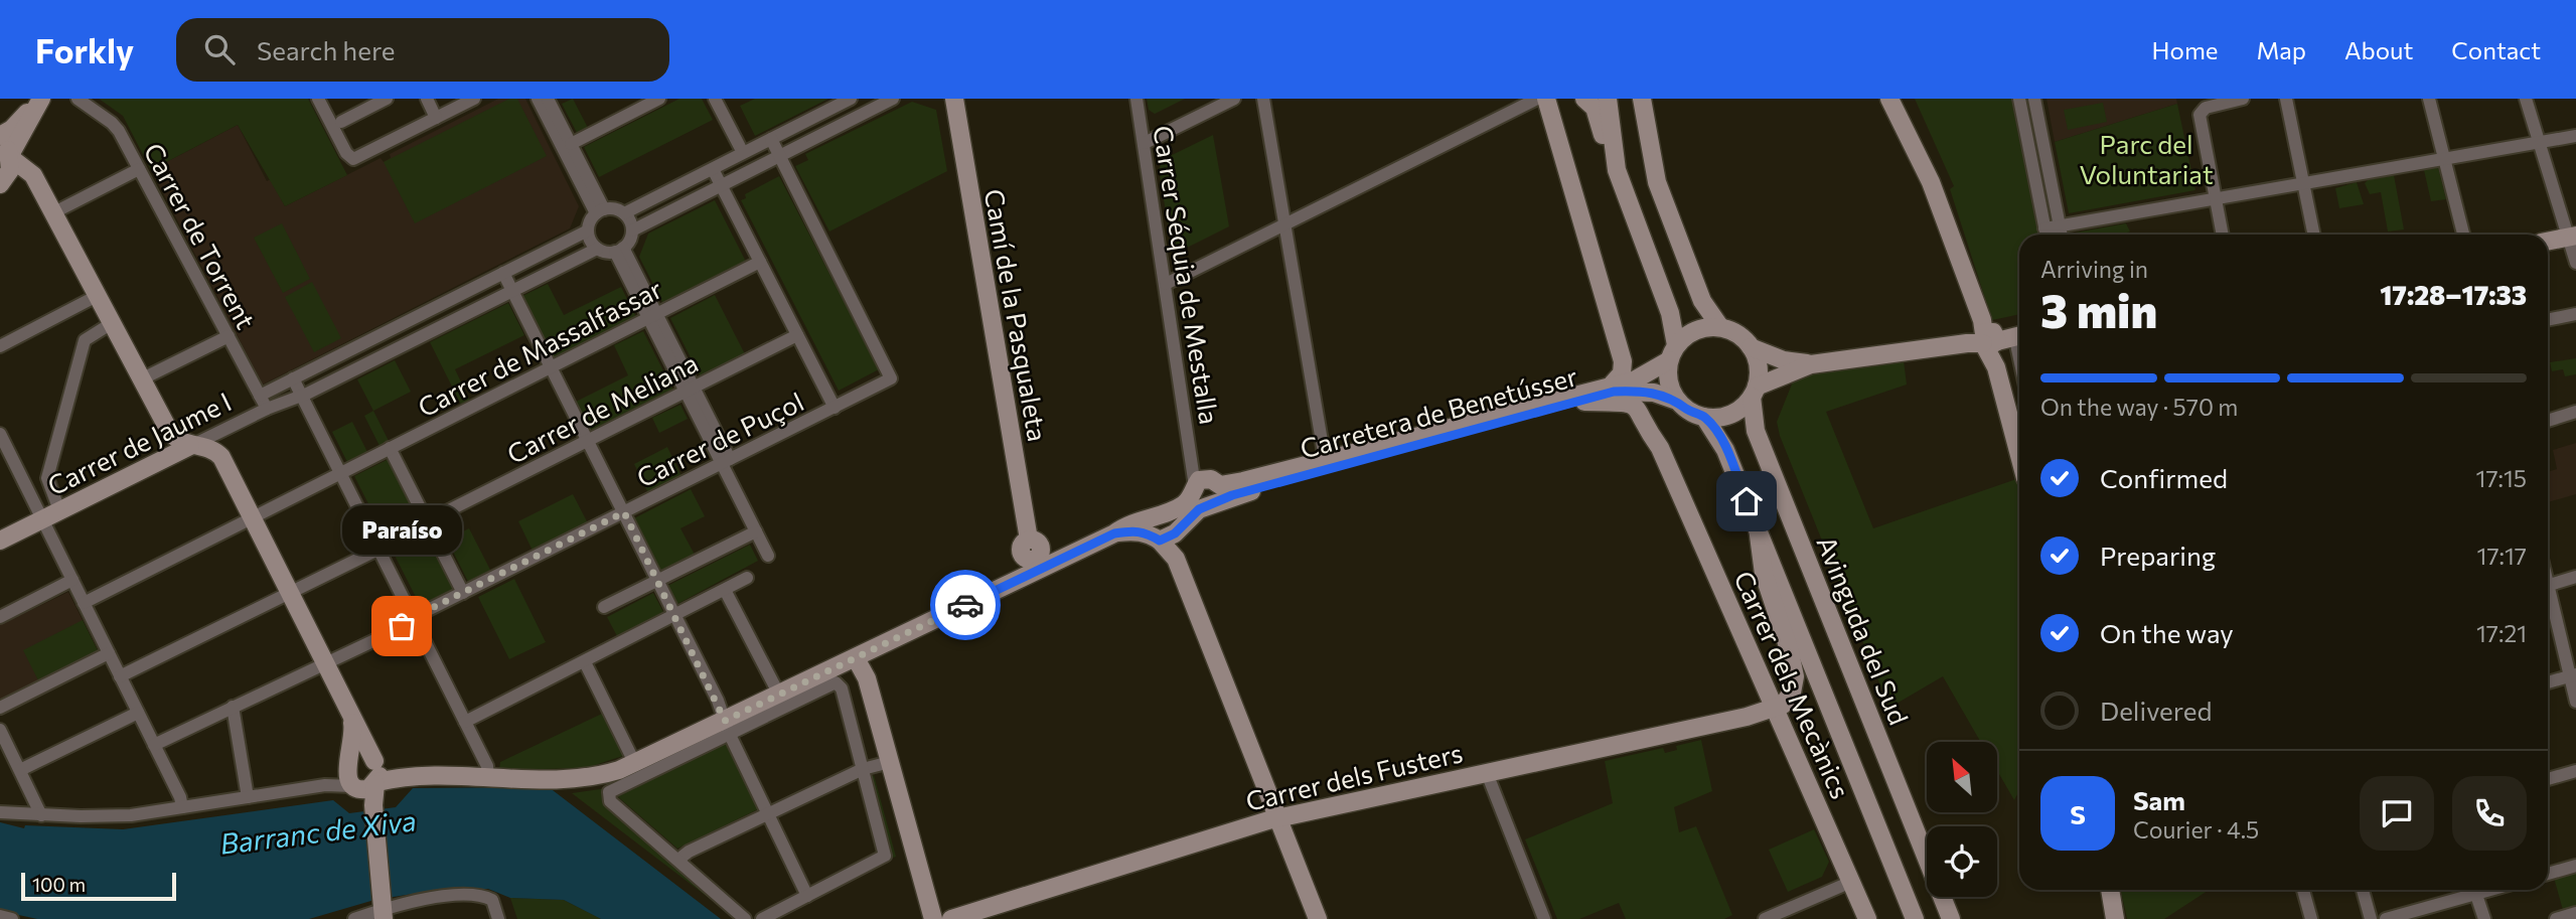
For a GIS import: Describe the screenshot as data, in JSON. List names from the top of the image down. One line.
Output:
{"streets":{"street":["Carrer de Torrent","Carrer Séquia de Mestalla","Camí de la Pasqualeta","Carrer de Massalfassar","Carrer de Meliana","Carretera de Benetússer","Carrer de Puçol","Carrer de Jaume I","Avinguda del Sud","Carrer dels Mecànics","Carrer dels Fusters"]},"crossings":[["Carrer de Torrent","Carrer de Jaume I"],["Carrer Séquia de Mestalla","Carretera de Benetússer"],["Camí de la Pasqualeta","Carretera de Benetússer"],["Carretera de Benetússer","Avinguda del Sud"],["Carretera de Benetússer","Carrer dels Mecànics"],["Carrer dels Mecànics","Carrer dels Fusters"]],"water":["Barranc de Xiva"],"parks":["Parc del Voluntariat"],"places":["Paraíso"],"scale_bar":"100 m","north":"top left","page":{"header":"Forkly","search":"Search here","nav":["Home","Map","About","Contact"],"heading":["3 min","Arriving in","17:28–17:33"],"panel":["Sam","Courier · 4.5"],"bar":"On the way · 570 m","list":[["Confirmed","17:15"],["Preparing","17:17"],["On the way","17:21"],"Delivered"],"bubble":"Paraíso","round":"S","scale":"100 m"}}
